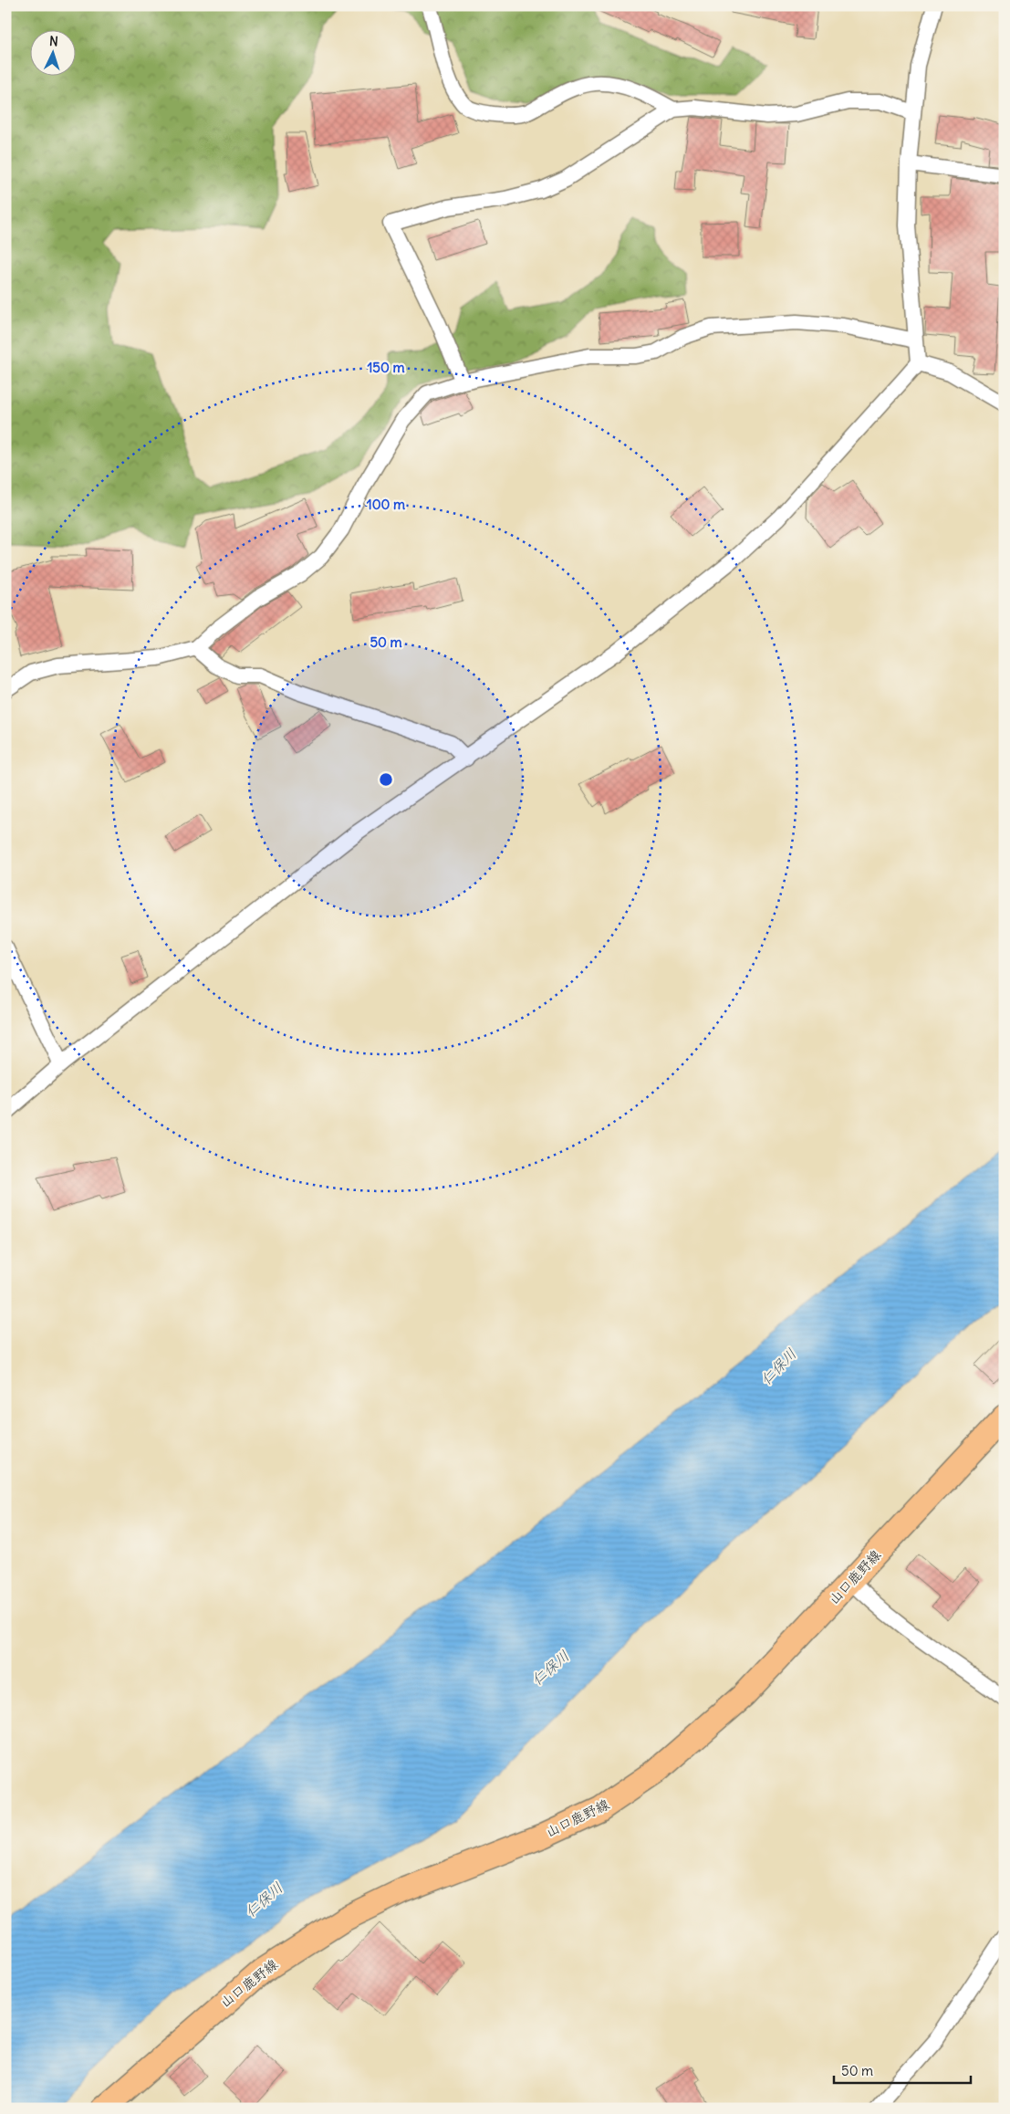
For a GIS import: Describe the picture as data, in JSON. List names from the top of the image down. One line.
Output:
{"streets":{"main road":["山口鹿野線"]},"water":["仁保川"],"scale_bar":"50 m","north":"top","rings":["150 m","100 m","50 m"]}
